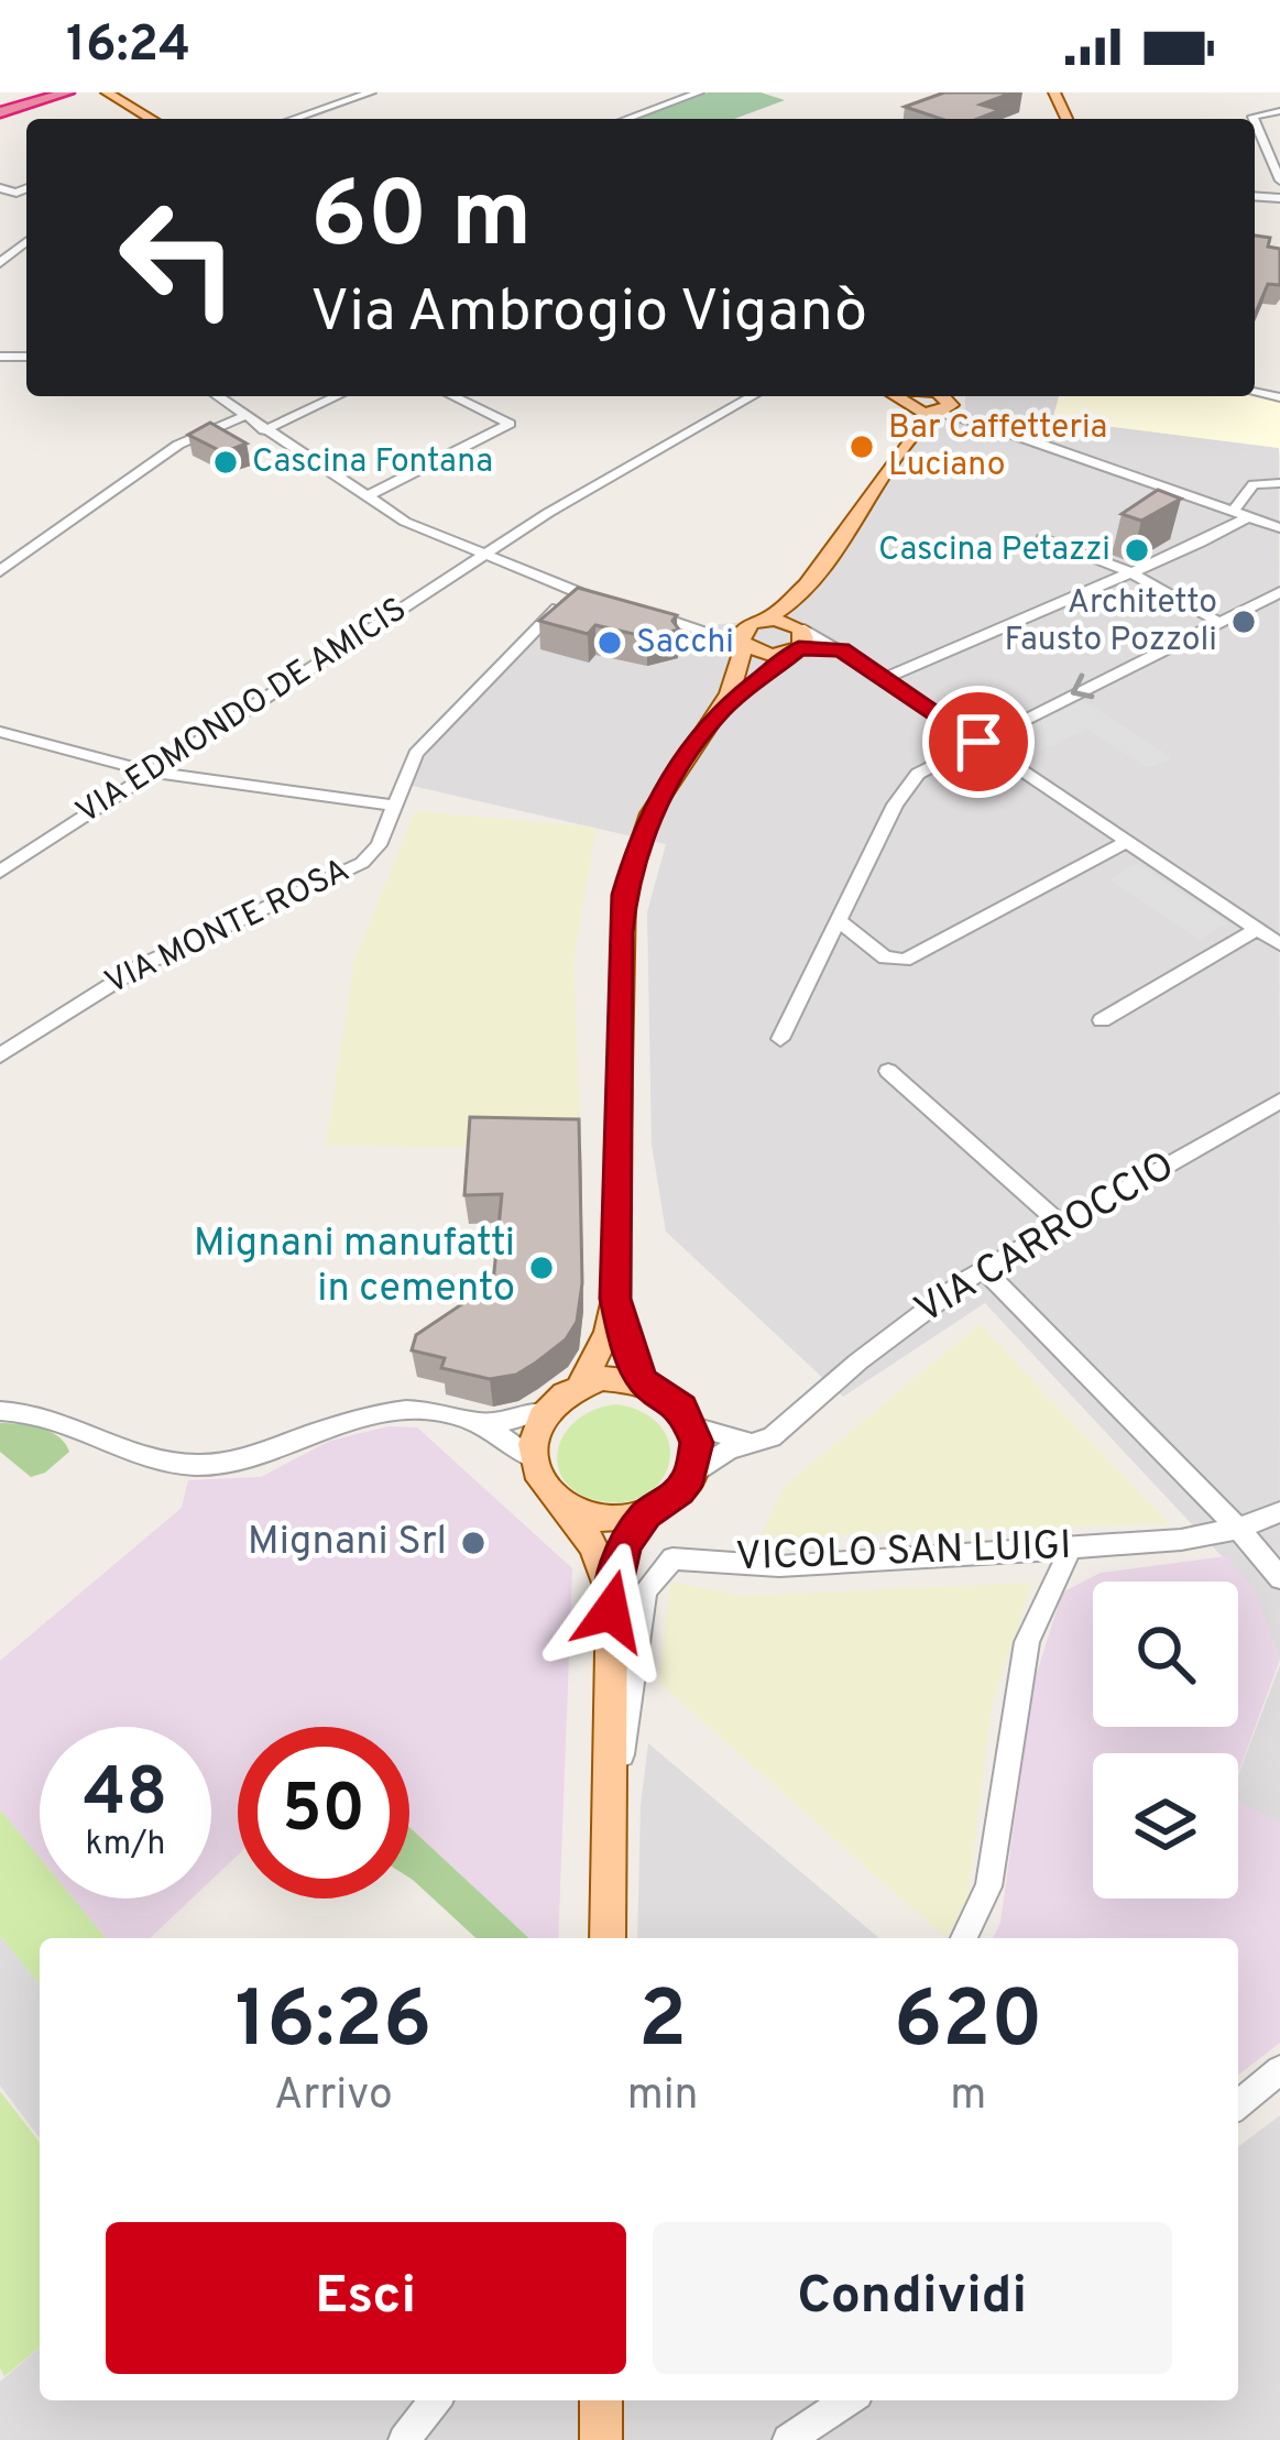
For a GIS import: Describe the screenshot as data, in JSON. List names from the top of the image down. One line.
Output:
{"streets":{"street":["VIA EDMONDO DE AMICIS","VIA MONTE ROSA","VIA CARROCCIO","VICOLO SAN LUIGI"]},"places":["Bar Caffetteria Luciano","Cascina Fontana","Cascina Petazzi","Architetto Fausto Pozzoli","Sacchi","Mignani manufatti in cemento","Mignani Srl"],"page":{"status":"16:24","turn":["60 m","Via Ambrogio Viganò"],"speed":"48 km/h","limit":"50","eta":["16:26","Arrivo","2","min","620","m"],"buttons":["Esci","Condividi"]}}
